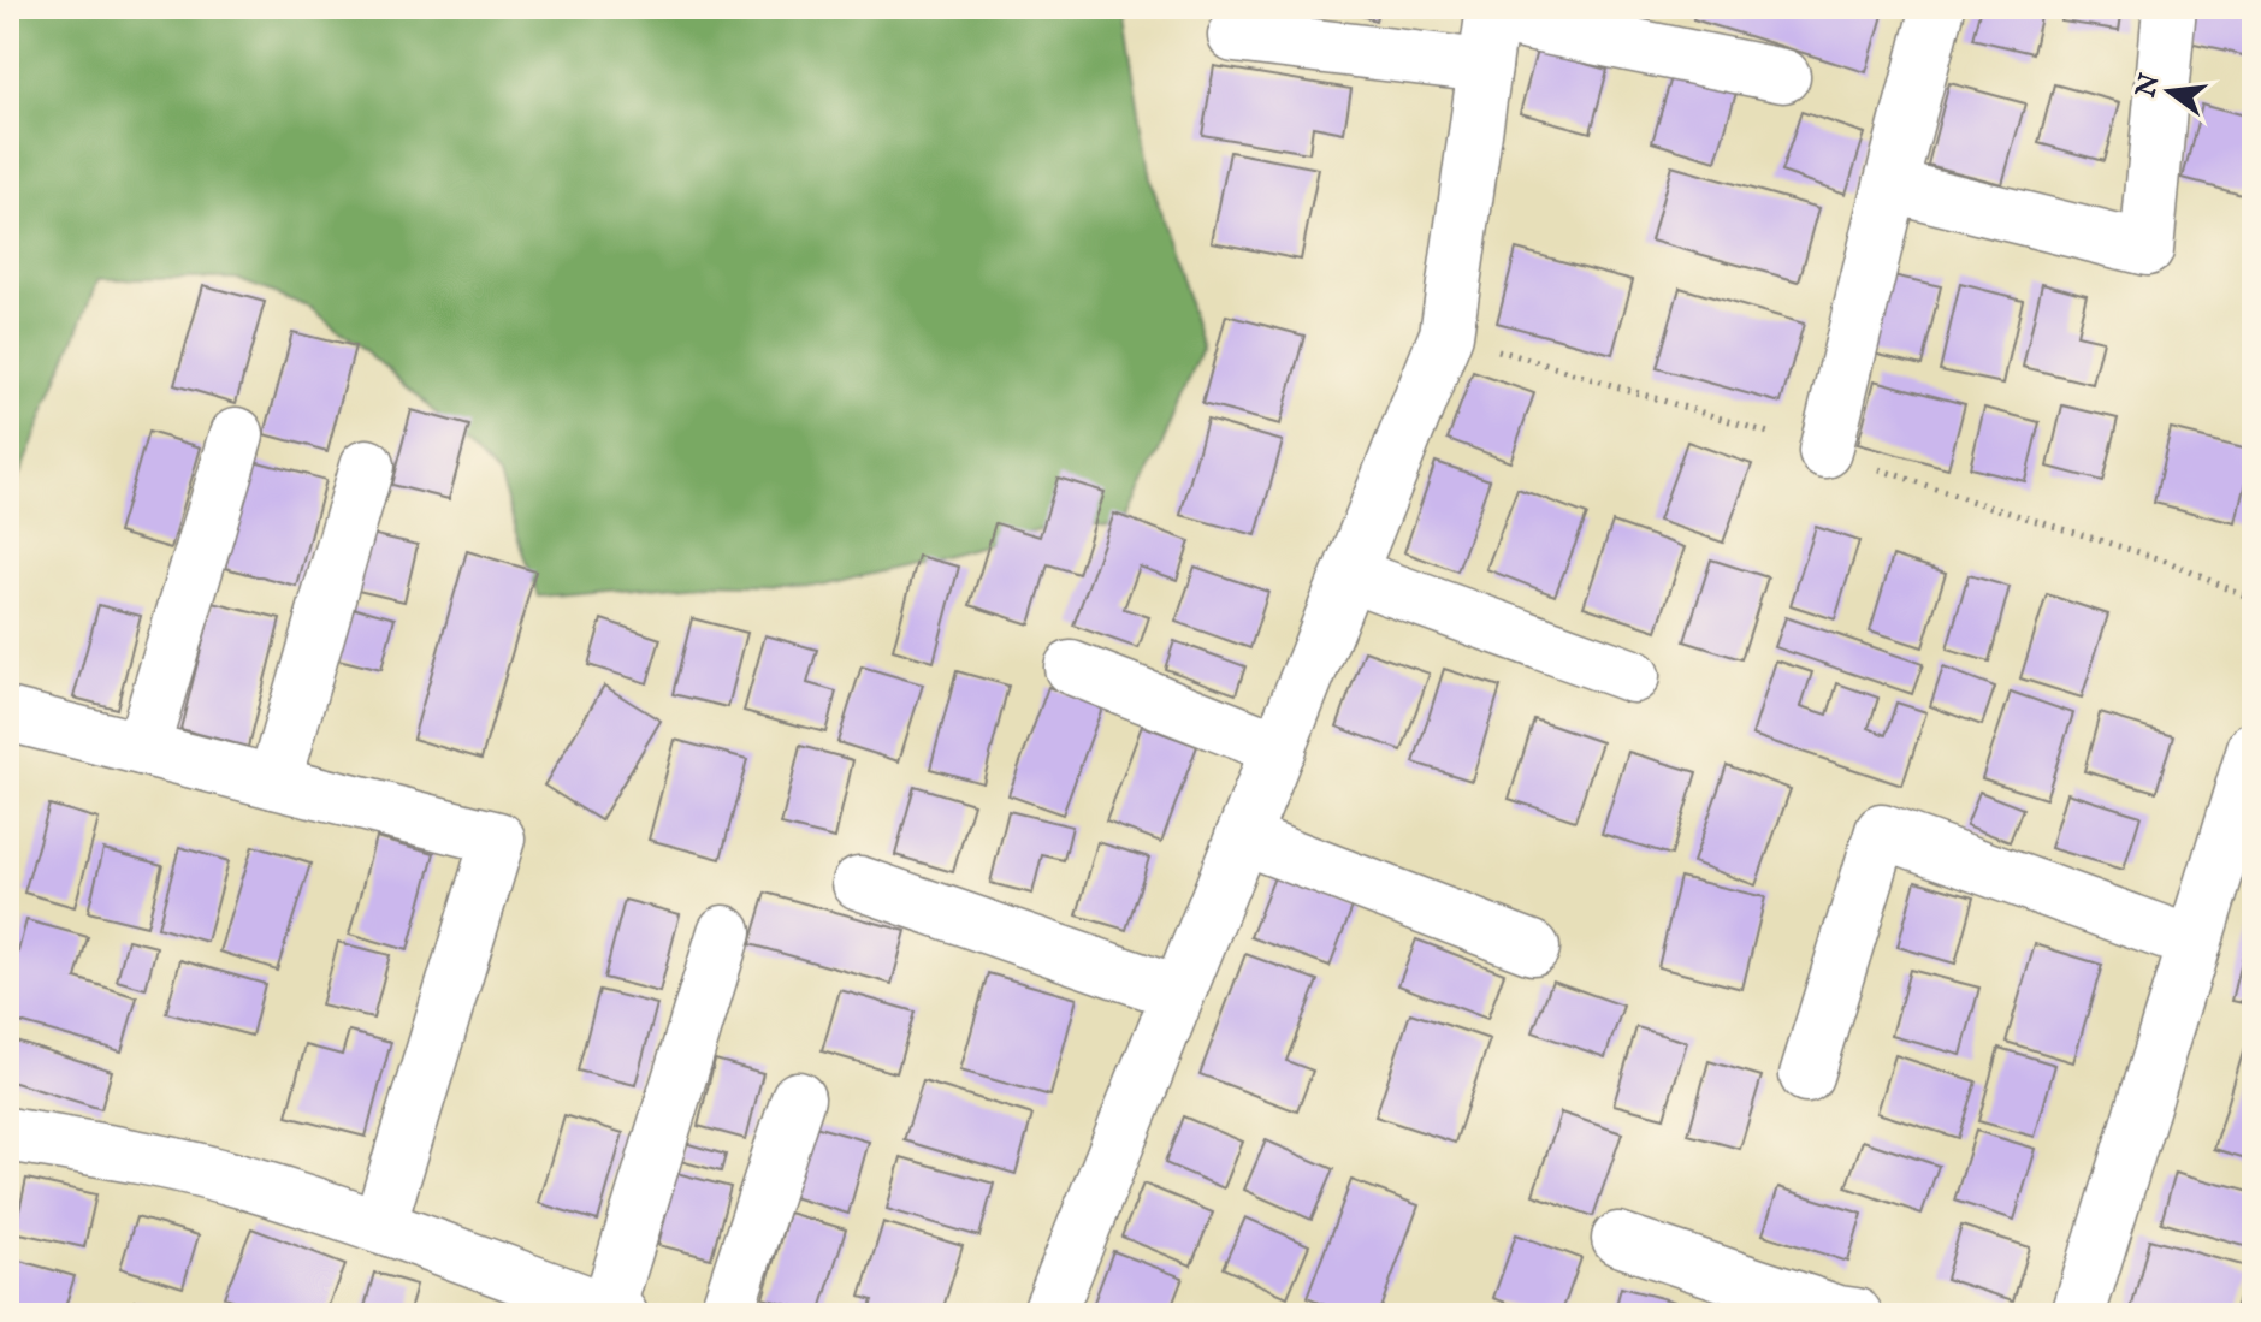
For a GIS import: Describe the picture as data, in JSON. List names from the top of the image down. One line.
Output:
{"north":"left"}
